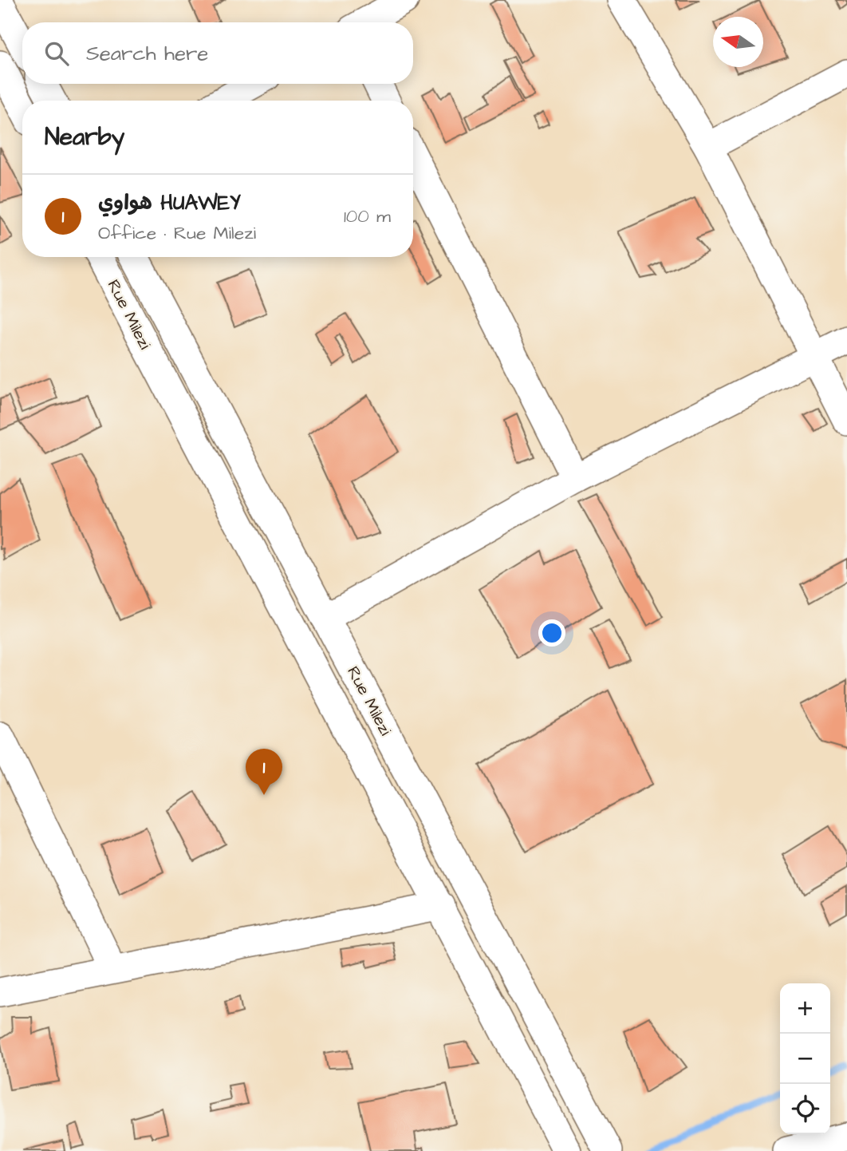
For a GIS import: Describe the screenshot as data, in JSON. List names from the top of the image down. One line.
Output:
{"streets":{"street":["Rue Milezi"]},"north":"left","page":{"search":"Search here","heading":"Nearby","list":[{"mark":"1","name":"هواوي HUAWEY","note":"Office · Rue Milezi","value":"100 m"}],"pins":"1","map_buttons":["+","−"]}}
